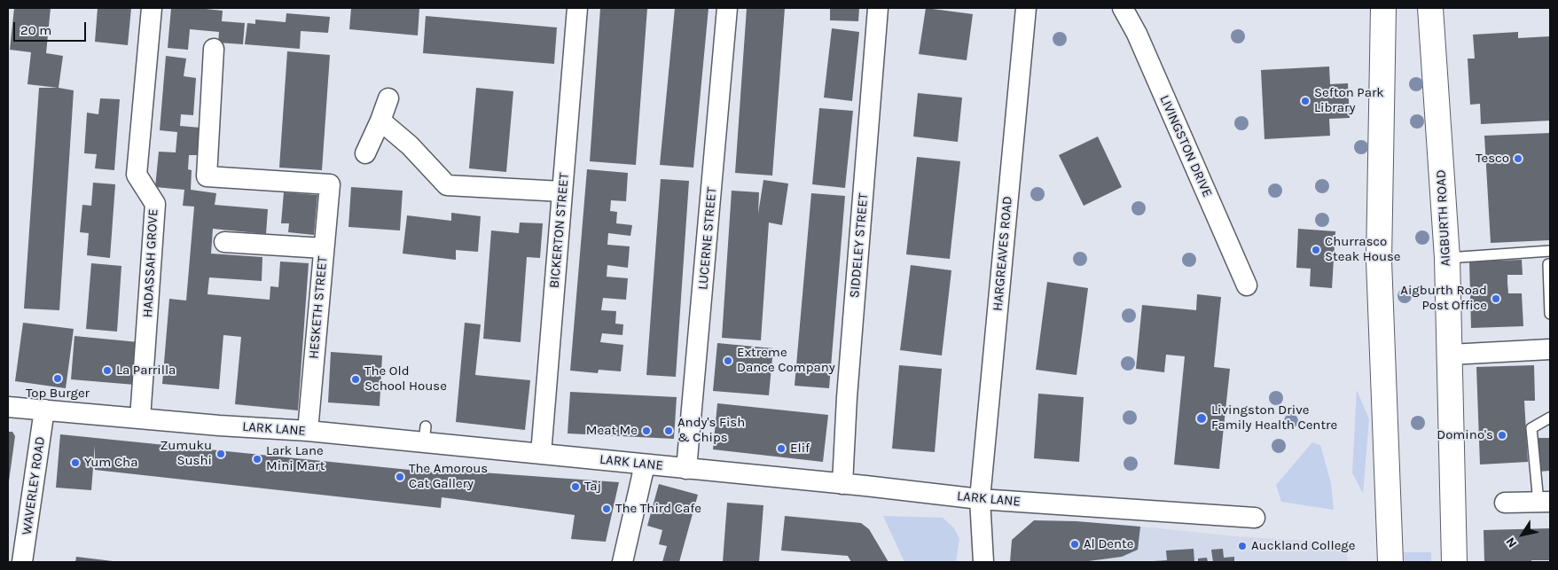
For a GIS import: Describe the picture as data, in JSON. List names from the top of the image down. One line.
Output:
{"streets":{"highway":["AIGBURTH ROAD"],"street":["LIVINGSTON DRIVE","BICKERTON STREET","LUCERNE STREET","SIDDELEY STREET","HARGREAVES ROAD","HADASSAH GROVE","HESKETH STREET","LARK LANE","WAVERLEY ROAD"]},"crossings":[["BICKERTON STREET","LARK LANE"],["LUCERNE STREET","LARK LANE"],["SIDDELEY STREET","LARK LANE"],["HARGREAVES ROAD","LARK LANE"],["HADASSAH GROVE","LARK LANE"],["HESKETH STREET","LARK LANE"],["LARK LANE","WAVERLEY ROAD"]],"places":["Sefton Park Library","Tesco","Churrasco Steak House","Aigburth Road Post Office","Extreme Dance Company","La Parrilla","Top Burger","The Old School House","Livingston Drive Family Health Centre","Meat Me","Andy's Fish & Chips","Domino's","Elif","Zumuku Sushi","Lark Lane Mini Mart","Yum Cha","The Amorous Cat Gallery","Taj","The Third Cafe","Al Dente","Auckland College"],"scale_bar":"20 m","north":"bottom left"}
